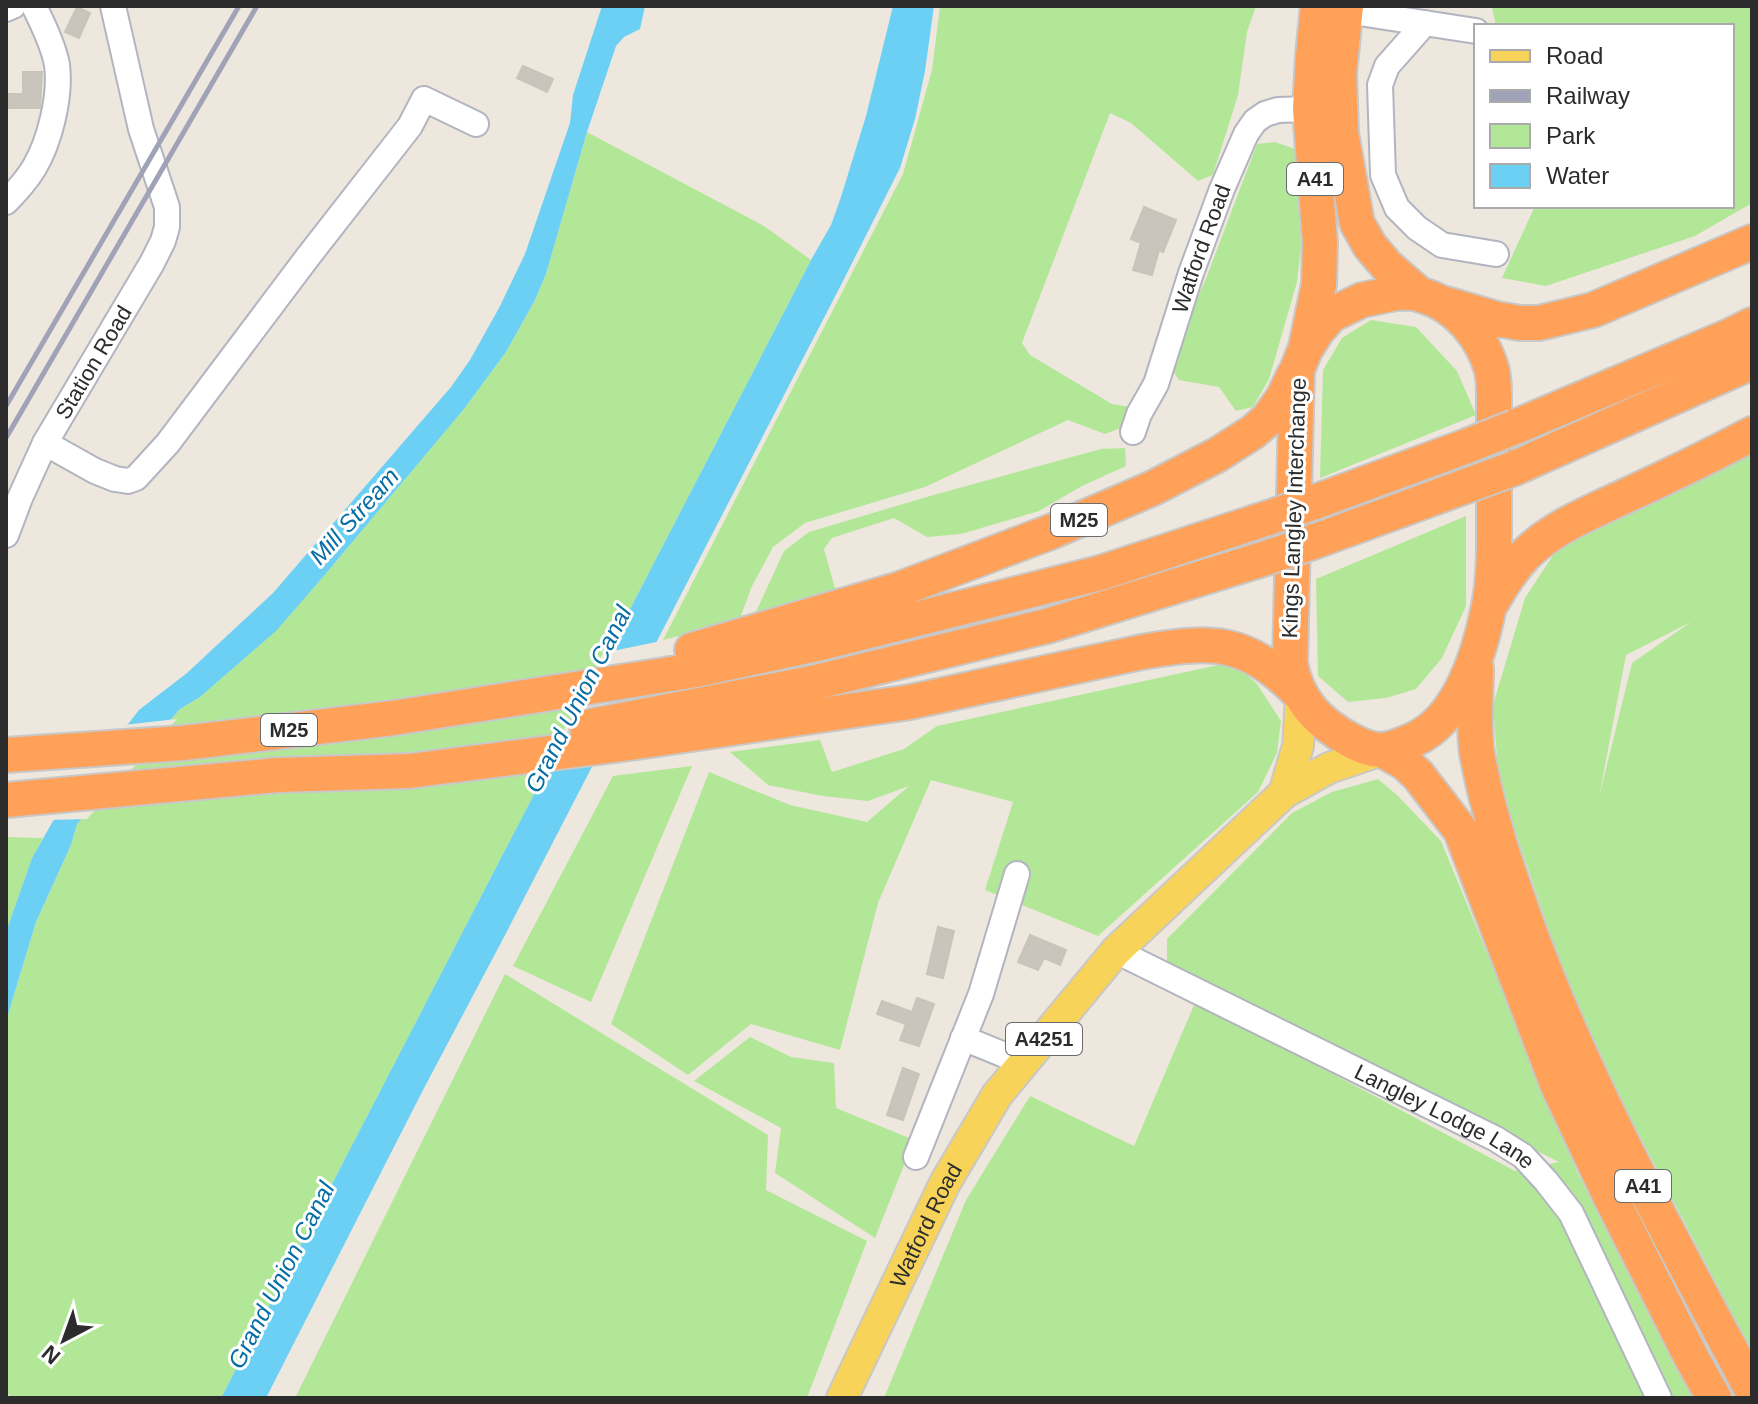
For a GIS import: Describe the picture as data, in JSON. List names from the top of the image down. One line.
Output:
{"streets":{"highway":["A41","Kings Langley Interchange","M25"],"main road":["Watford Road","A4251"],"street":["Station Road","Langley Lodge Lane"]},"crossings":[["A41","Watford Road"],["A41","Kings Langley Interchange"],["A41","M25"],["Watford Road","Langley Lodge Lane"],["Kings Langley Interchange","M25"]],"water":["Mill Stream","Grand Union Canal"],"legend":["Road","Railway","Park","Water"],"north":"bottom left"}
